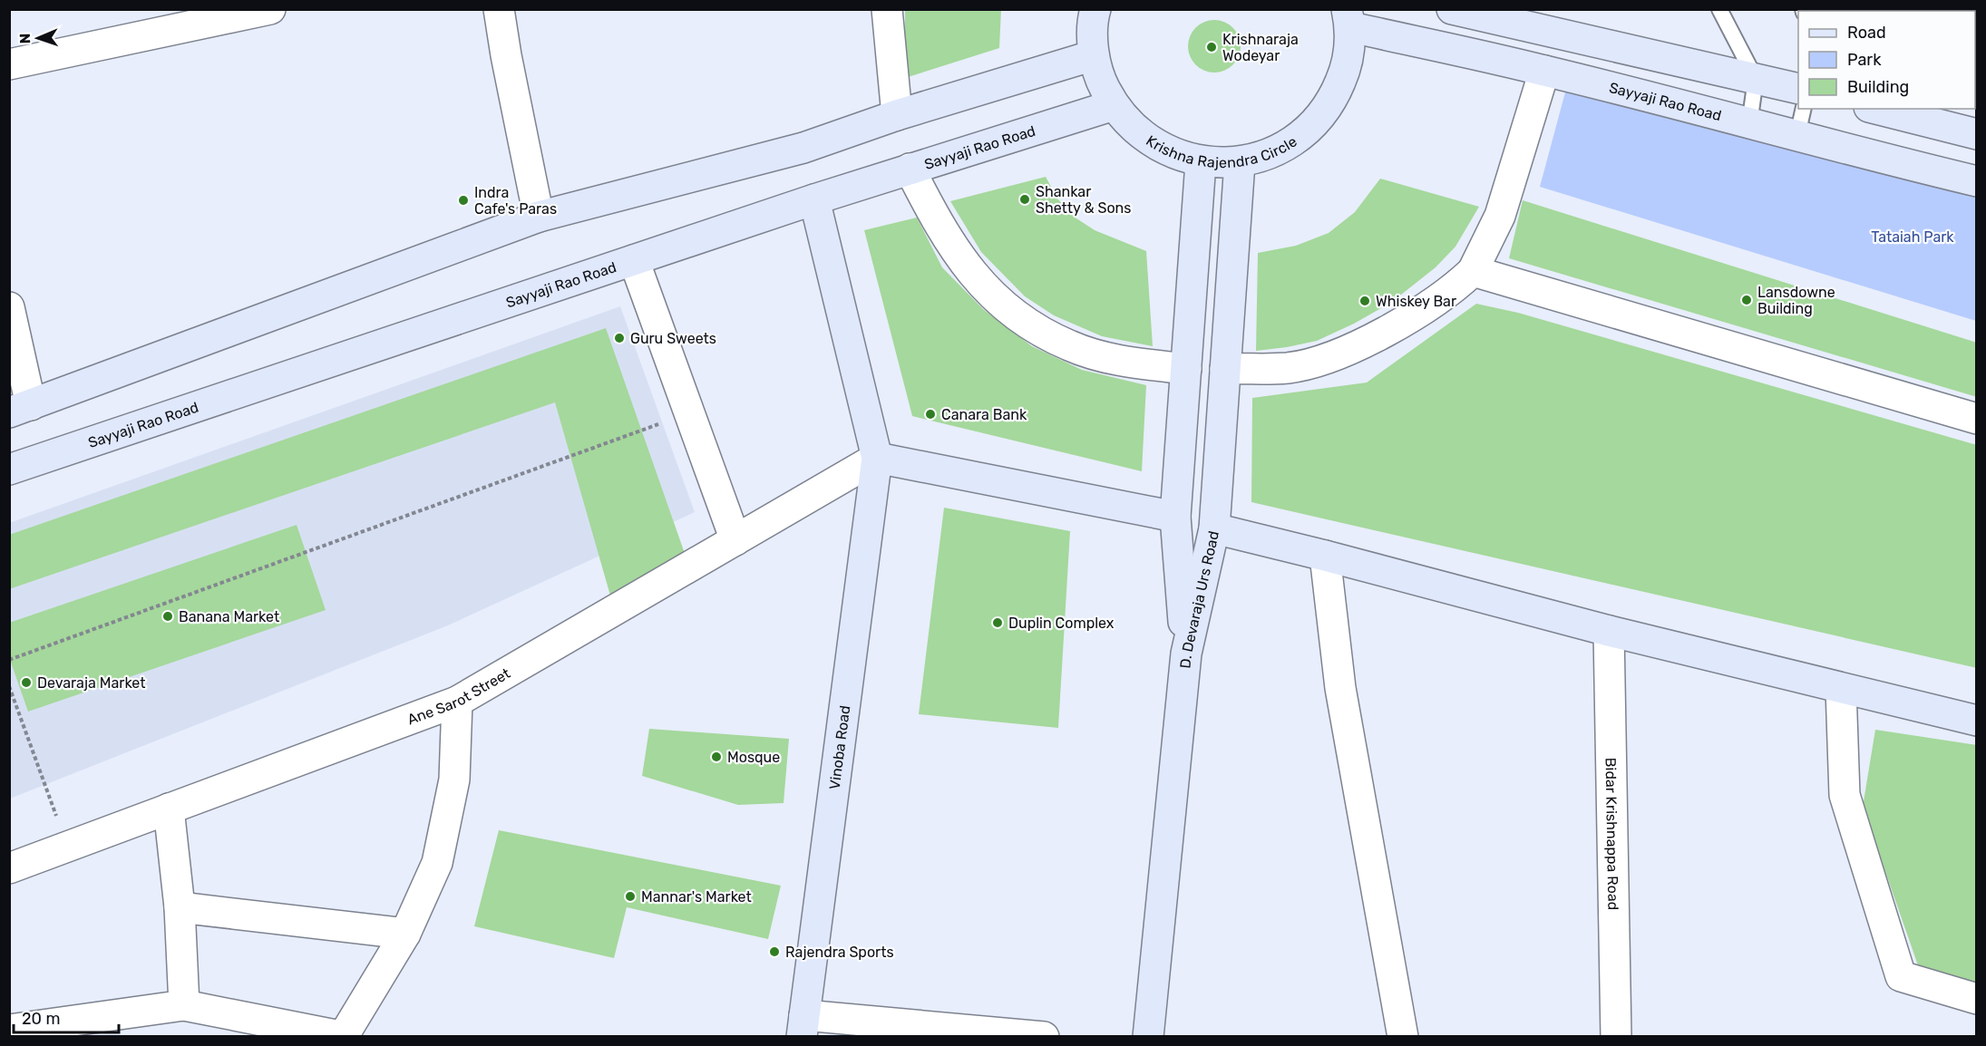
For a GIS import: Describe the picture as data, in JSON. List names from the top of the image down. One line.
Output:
{"streets":{"main road":["Sayyaji Rao Road","Krishna Rajendra Circle","D. Devaraja Urs Road","Vinoba Road"],"street":["Ane Sarot Street","Bidar Krishnappa Road"]},"crossings":[["Sayyaji Rao Road","Krishna Rajendra Circle"],["Krishna Rajendra Circle","D. Devaraja Urs Road"],["Ane Sarot Street","Vinoba Road"]],"parks":["Tataiah Park"],"places":["Krishnaraja Wodeyar","Shankar Shetty & Sons","Indra Cafe's Paras","Lansdowne Building","Whiskey Bar","Guru Sweets","Canara Bank","Banana Market","Duplin Complex","Devaraja Market","Mosque","Mannar's Market","Rajendra Sports"],"legend":["Road","Park","Building"],"scale_bar":"20 m","north":"left"}
